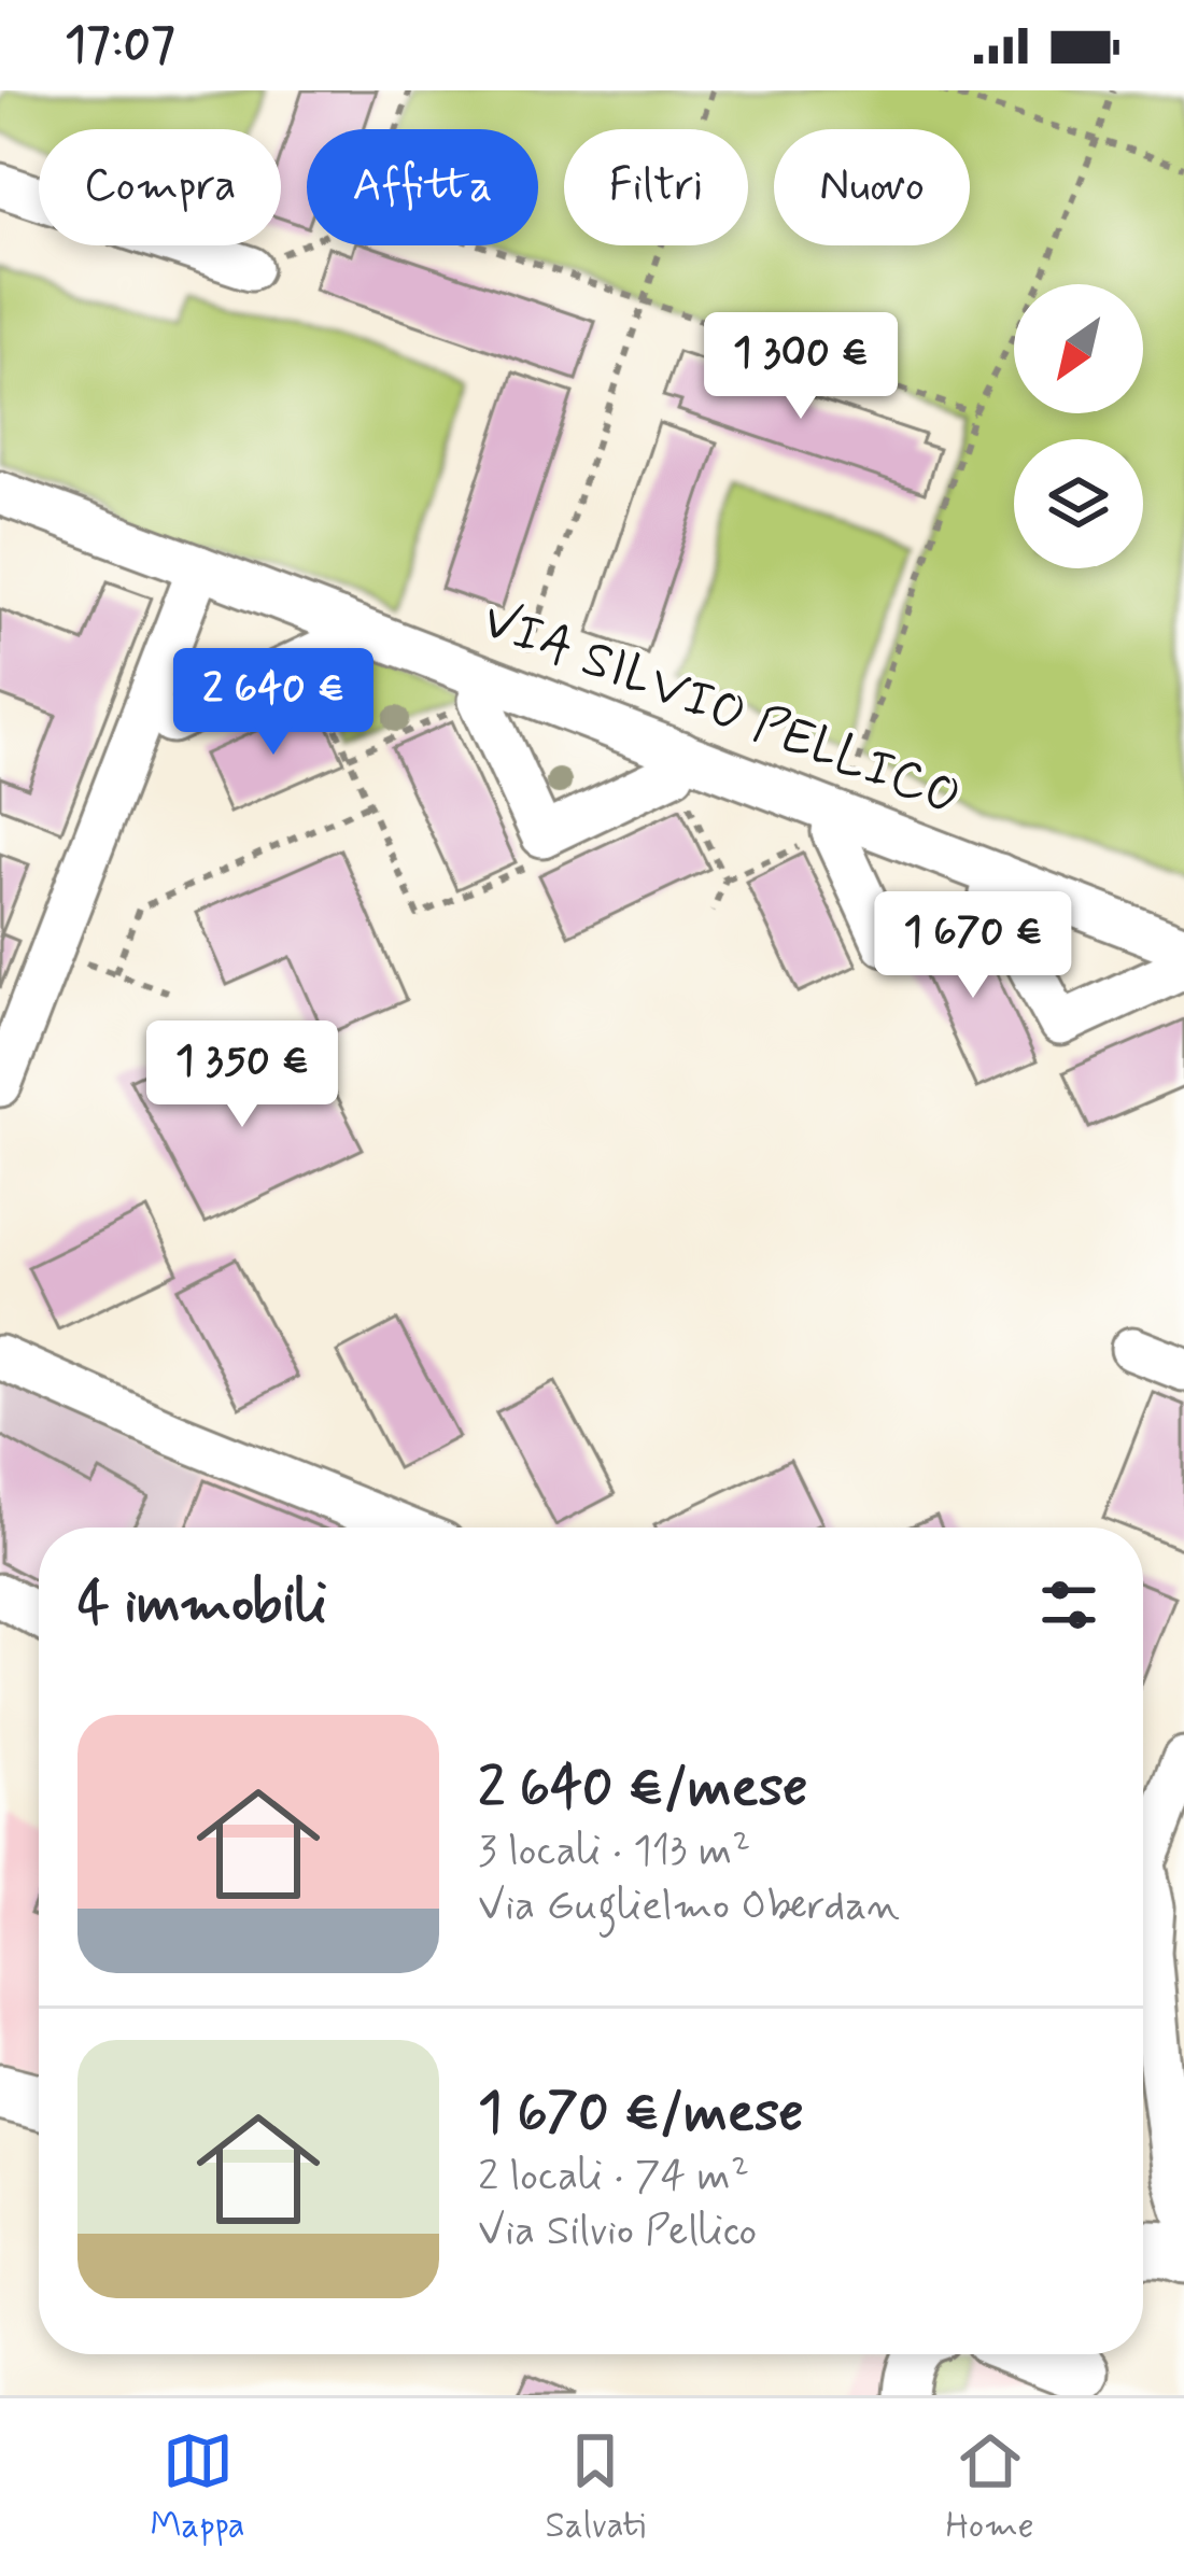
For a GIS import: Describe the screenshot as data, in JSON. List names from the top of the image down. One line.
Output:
{"streets":{"street":["VIA SILVIO PELLICO"]},"north":"bottom left","page":{"status":"17:07","chip":["Compra","Affitta","Filtri","Nuovo"],"price":["1 300 €","2 640 €","1 670 €","1 350 €"],"heading":"4 immobili","list":[{"name":"2 640 €/mese","note":"3 locali · 113 m² · Via Guglielmo Oberdan"},{"name":"1 670 €/mese","note":"2 locali · 74 m² · Via Silvio Pellico"}],"tabs":["Mappa","Salvati","Home"]}}
